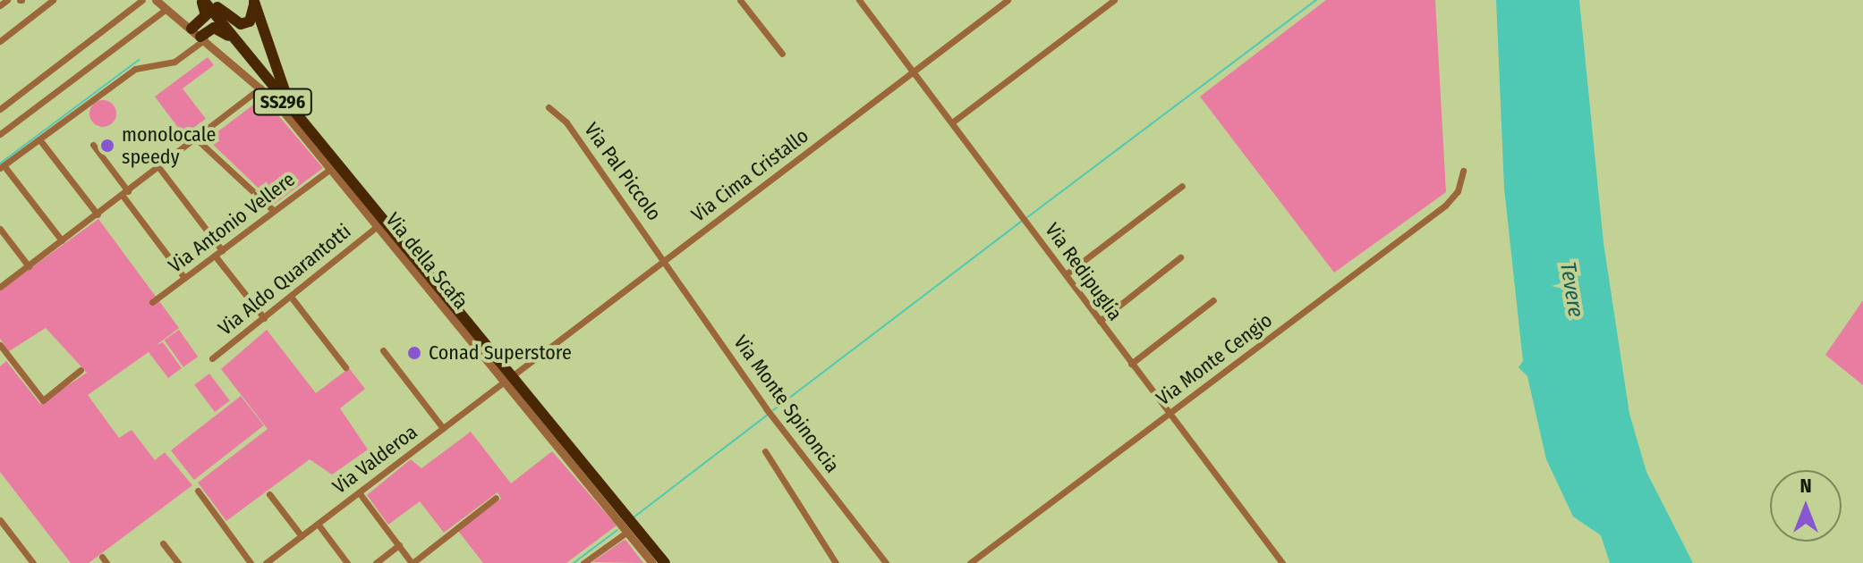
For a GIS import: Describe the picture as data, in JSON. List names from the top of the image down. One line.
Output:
{"streets":{"main road":["SS296"],"street":["Via Pal Piccolo","Via Cima Cristallo","Via Antonio Vellere","Via della Scafa","Via Redipuglia","Via Aldo Quarantotti","Via Monte Cengio","Via Monte Spinoncia","Via Valderoa"]},"crossings":[["SS296","Via Cima Cristallo"],["SS296","Via della Scafa"],["SS296","Via Valderoa"],["Via Pal Piccolo","Via Cima Cristallo"],["Via Pal Piccolo","Via Monte Spinoncia"],["Via Cima Cristallo","Via della Scafa"],["Via Cima Cristallo","Via Redipuglia"],["Via Cima Cristallo","Via Monte Spinoncia"],["Via Cima Cristallo","Via Valderoa"],["Via Antonio Vellere","Via della Scafa"],["Via della Scafa","Via Aldo Quarantotti"],["Via della Scafa","Via Valderoa"],["Via Redipuglia","Via Monte Cengio"]],"water":["Tevere"],"places":["monolocale speedy","Conad Superstore"],"north":"top"}
